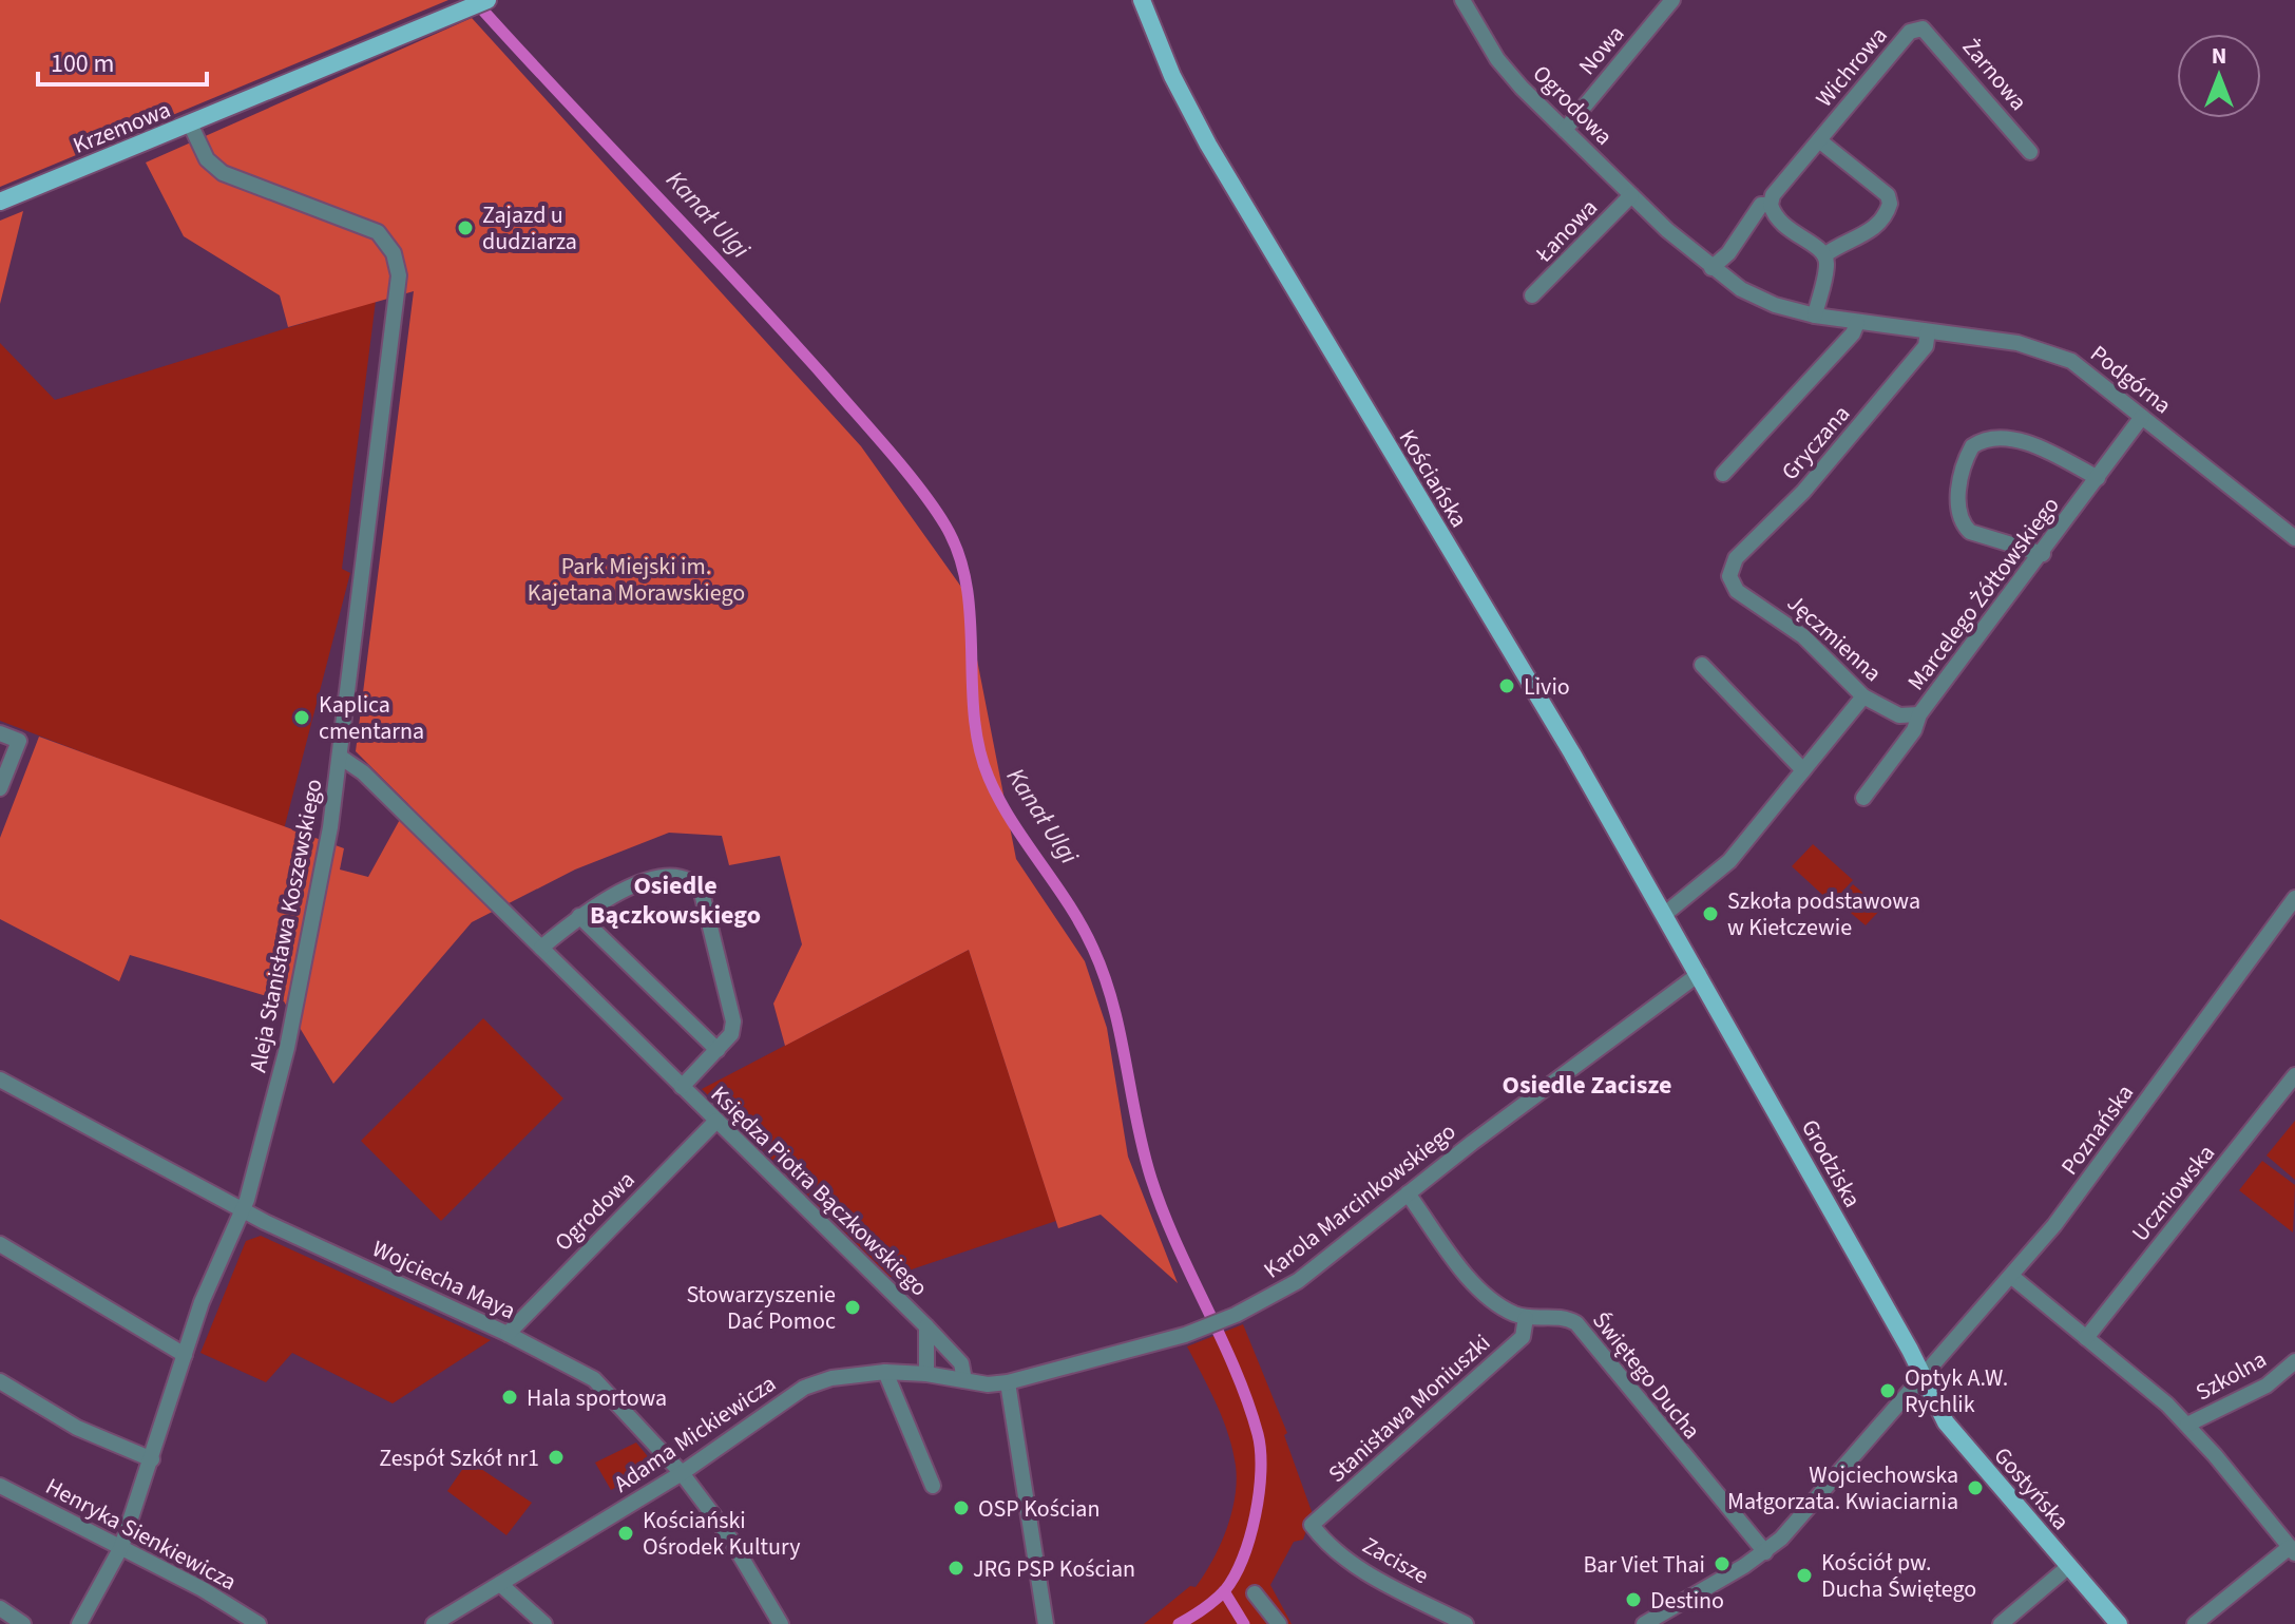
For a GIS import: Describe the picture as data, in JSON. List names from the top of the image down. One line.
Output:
{"streets":{"main road":["Krzemowa","Kościańska","Grodziska","Gostyńska"],"street":["Nowa","Wichrowa","Żarnowa","Ogrodowa","Łanowa","Podgórna","Gryczana","Marcelego Żółtowskiego","Jęczmienna","Aleja Stanisława Koszewskiego","Poznańska","Księdza Piotra Bączkowskiego","Uczniowska","Karola Marcinkowskiego","Wojciecha Maya","Świętego Ducha","Szkolna","Stanisława Moniuszki","Adama Mickiewicza","Henryka Sienkiewicza","Zacisze"]},"crossings":[["Nowa","Ogrodowa"],["Wichrowa","Żarnowa"],["Ogrodowa","Łanowa"],["Ogrodowa","Podgórna"],["Ogrodowa","Księdza Piotra Bączkowskiego"],["Ogrodowa","Wojciecha Maya"],["Krzemowa","Aleja Stanisława Koszewskiego"],["Podgórna","Gryczana"],["Podgórna","Marcelego Żółtowskiego"],["Gryczana","Jęczmienna"],["Kościańska","Grodziska"],["Kościańska","Karola Marcinkowskiego"],["Marcelego Żółtowskiego","Jęczmienna"],["Aleja Stanisława Koszewskiego","Księdza Piotra Bączkowskiego"],["Aleja Stanisława Koszewskiego","Wojciecha Maya"],["Aleja Stanisława Koszewskiego","Henryka Sienkiewicza"],["Poznańska","Grodziska"],["Poznańska","Świętego Ducha"],["Poznańska","Gostyńska"],["Grodziska","Karola Marcinkowskiego"],["Grodziska","Gostyńska"],["Księdza Piotra Bączkowskiego","Adama Mickiewicza"],["Karola Marcinkowskiego","Świętego Ducha"],["Karola Marcinkowskiego","Adama Mickiewicza"],["Wojciecha Maya","Adama Mickiewicza"],["Świętego Ducha","Stanisława Moniuszki"],["Stanisława Moniuszki","Zacisze"]],"districts":["Osiedle Bączkowskiego","Osiedle Zacisze"],"water":["Kanał Ulgi"],"parks":["Park Miejski im. Kajetana Morawskiego"],"places":["Zajazd u dudziarza","Livio","Kaplica cmentarna","Szkoła podstawowa w Kiełczewie","Stowarzyszenie Dać Pomoc","Optyk A.W. Rychlik","Hala sportowa","Zespół Szkół nr1","Wojciechowska Małgorzata. Kwiaciarnia","OSP Kościan","Kościański Ośrodek Kultury","Bar Viet Thai","JRG PSP Kościan","Kościół pw. Ducha Świętego","Destino"],"scale_bar":"100 m","north":"top"}
